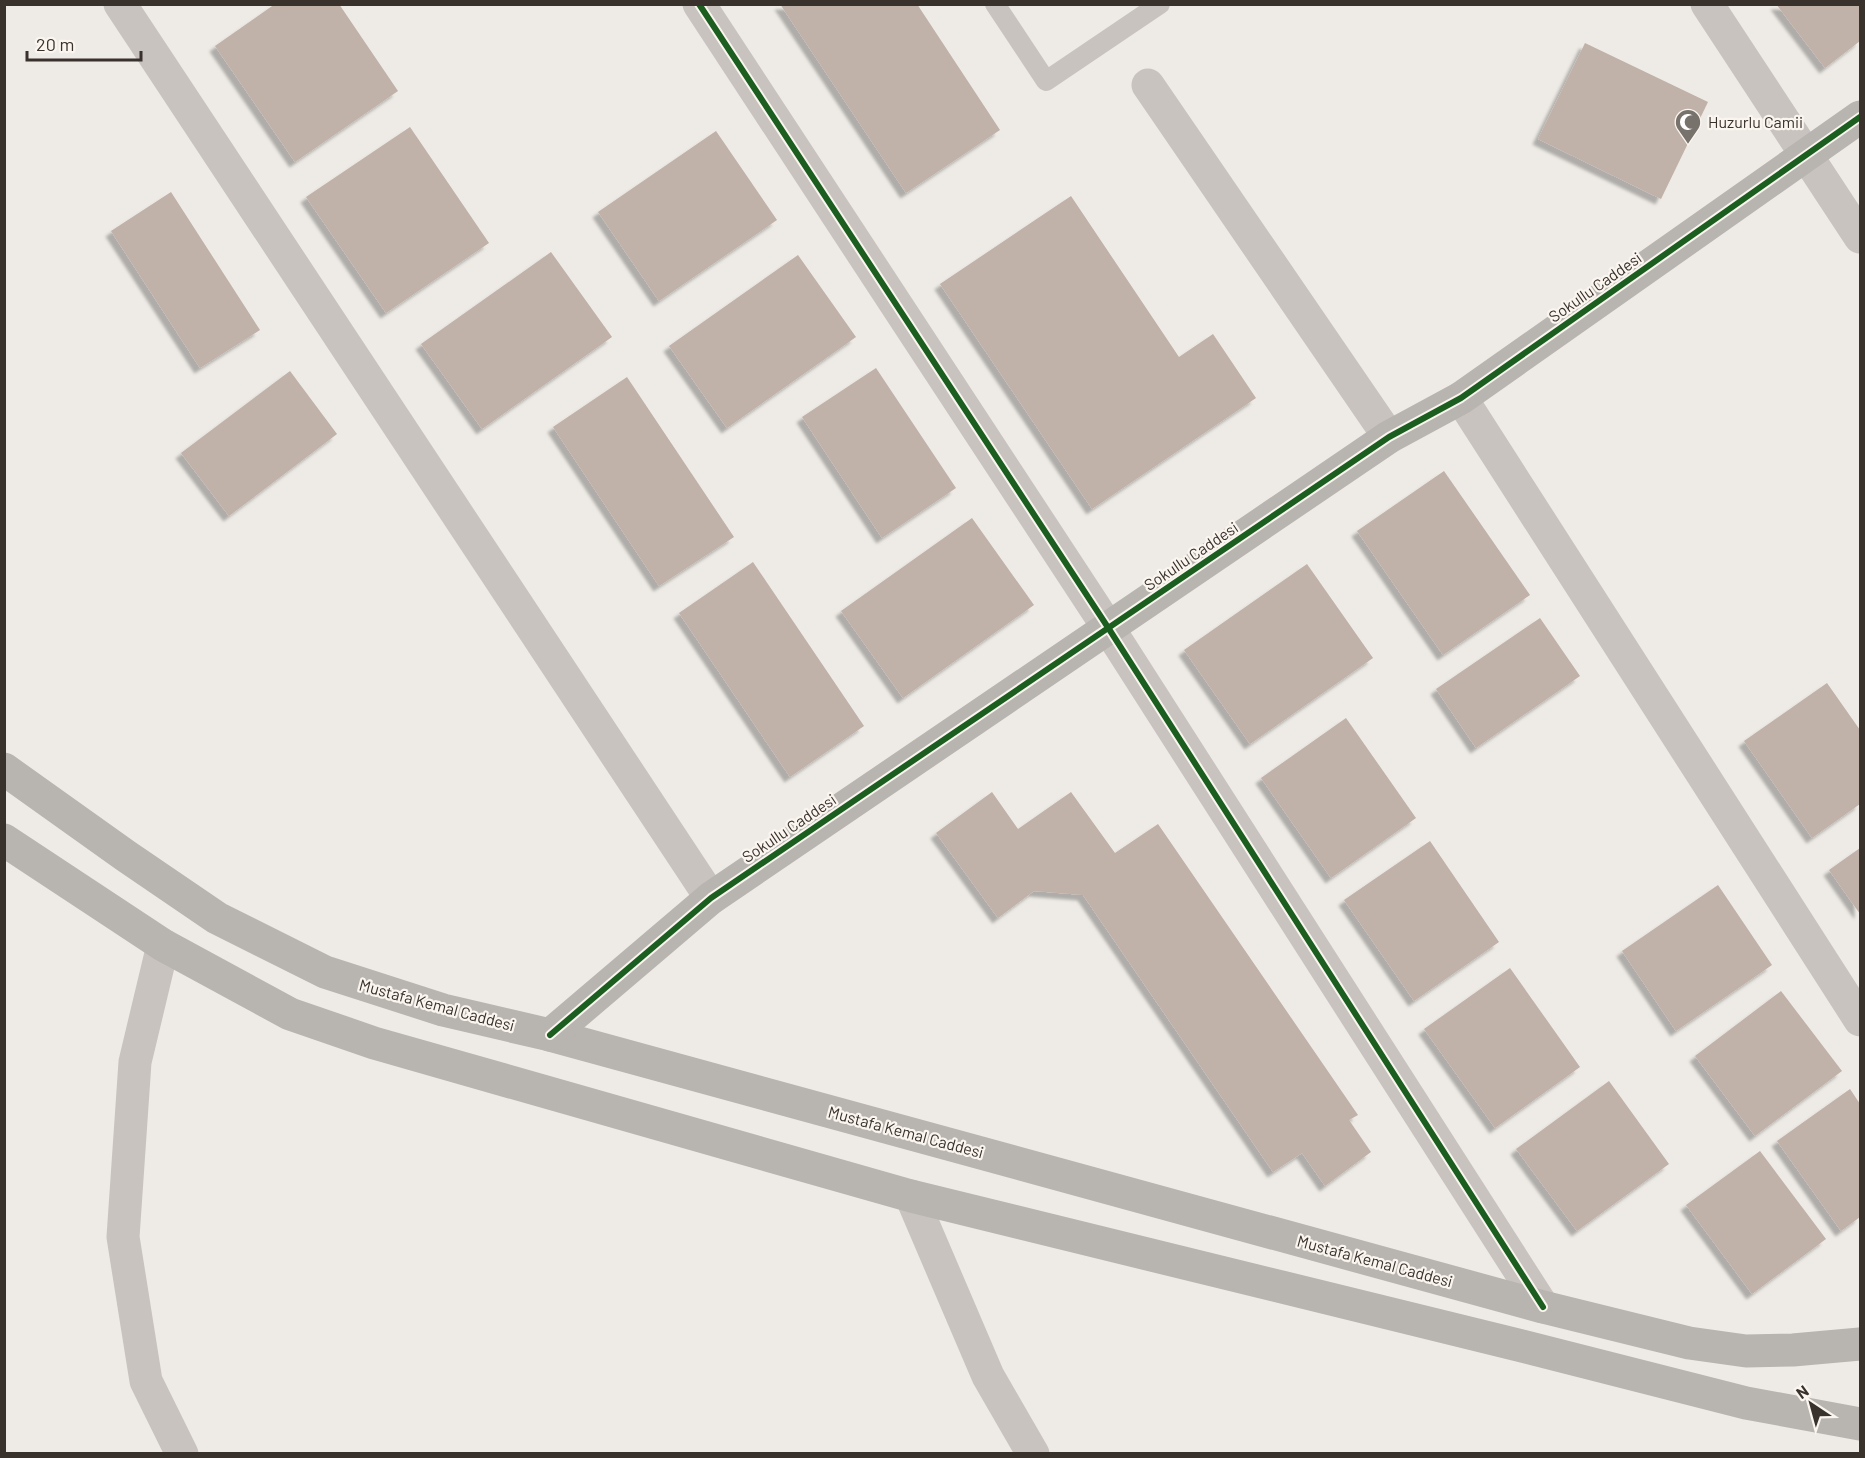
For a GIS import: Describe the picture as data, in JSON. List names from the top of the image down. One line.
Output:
{"streets":{"main road":["Sokullu Caddesi","Mustafa Kemal Caddesi"]},"crossings":[["Sokullu Caddesi","Mustafa Kemal Caddesi"]],"places":{"mosque":["Huzurlu Camii"]},"scale_bar":"20 m","north":"top left"}
